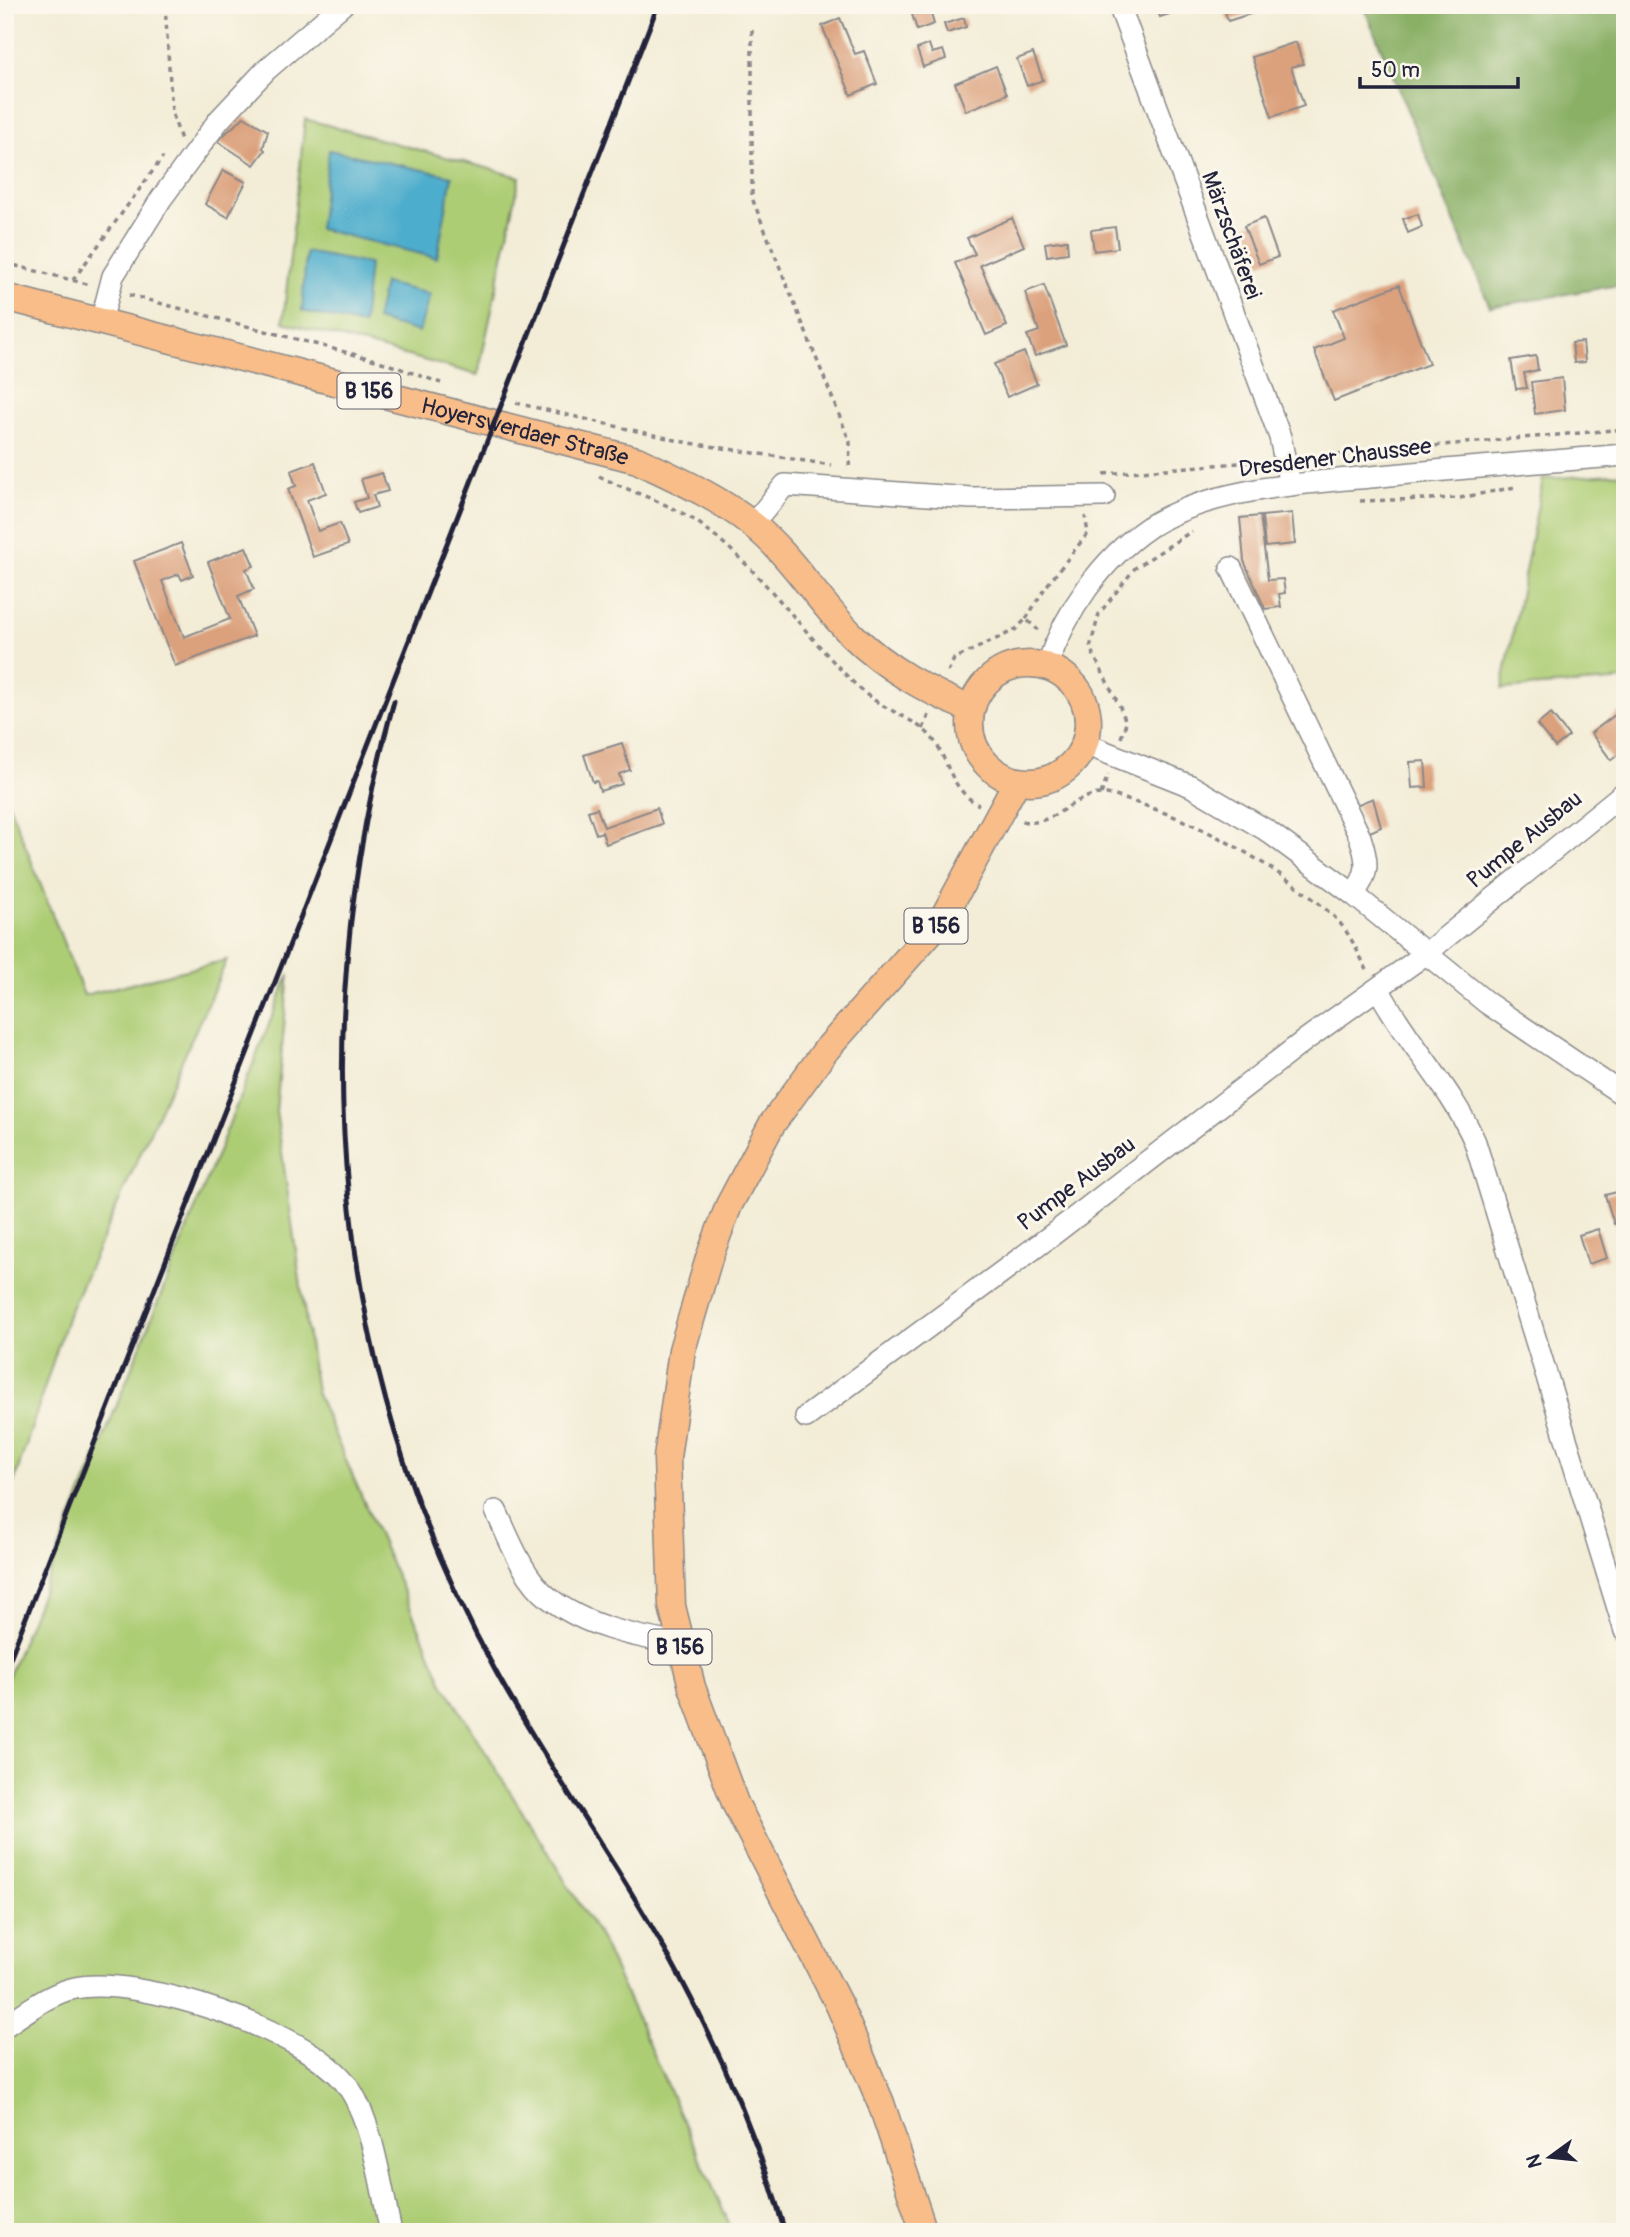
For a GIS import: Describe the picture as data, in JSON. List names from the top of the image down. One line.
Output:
{"streets":{"main road":["B 156","Hoyerswerdaer Straße"],"street":["Märzschäferei","Dresdener Chaussee","Pumpe Ausbau"]},"crossings":[["Märzschäferei","Dresdener Chaussee"],["B 156","Hoyerswerdaer Straße"],["B 156","Dresdener Chaussee"],["Hoyerswerdaer Straße","Dresdener Chaussee"]],"scale_bar":"50 m","north":"left"}
